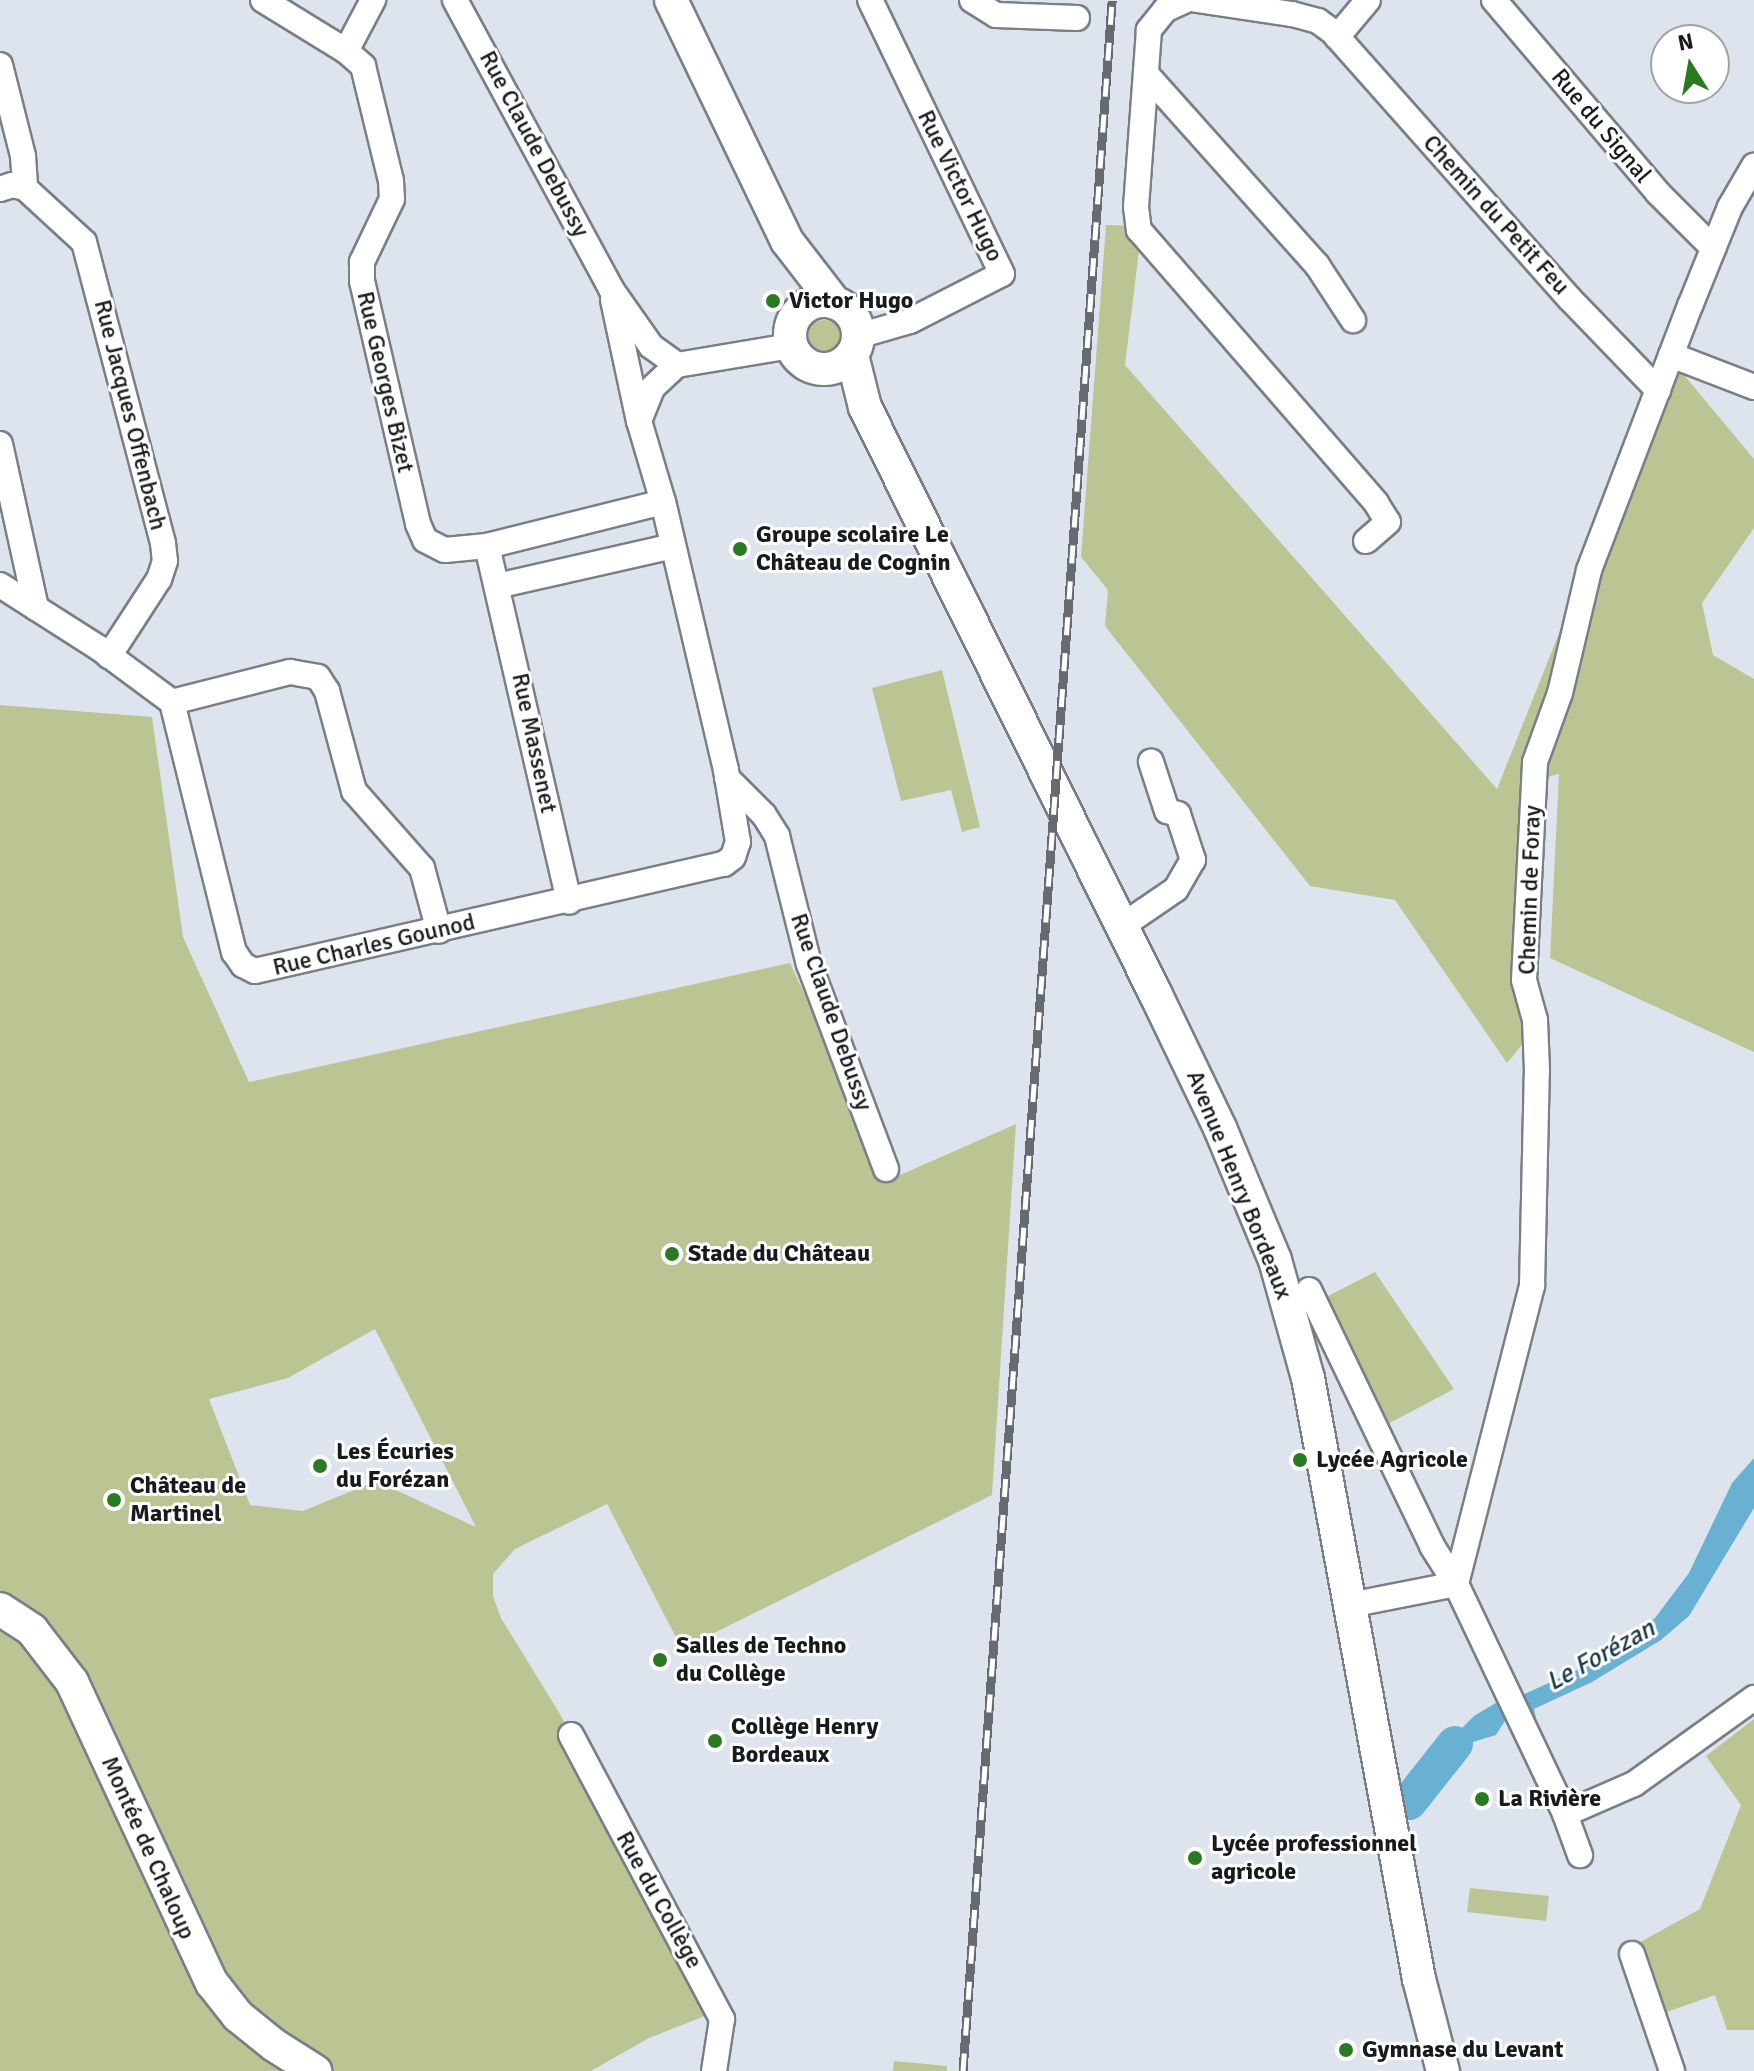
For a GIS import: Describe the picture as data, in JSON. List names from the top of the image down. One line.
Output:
{"streets":{"main road":["Avenue Henry Bordeaux","Montée de Chaloup"],"street":["Rue du Signal","Rue Claude Debussy","Rue Victor Hugo","Chemin du Petit Feu","Rue Georges Bizet","Rue Jacques Offenbach","Rue Massenet","Chemin de Foray","Rue Charles Gounod","Rue du Collège"]},"crossings":[["Rue du Signal","Chemin de Foray"],["Rue Claude Debussy","Rue Georges Bizet"],["Rue Claude Debussy","Rue Charles Gounod"],["Rue Victor Hugo","Avenue Henry Bordeaux"],["Chemin du Petit Feu","Chemin de Foray"],["Rue Georges Bizet","Rue Massenet"],["Rue Massenet","Rue Charles Gounod"],["Chemin de Foray","Avenue Henry Bordeaux"]],"water":["Le Forézan"],"places":["Victor Hugo","Groupe scolaire Le Château de Cognin","Stade du Château","Lycée Agricole","Les Écuries du Forézan","Château de Martinel","Salles de Techno du Collège","Collège Henry Bordeaux","La Rivière","Lycée professionnel agricole","Gymnase du Levant"],"north":"top"}
